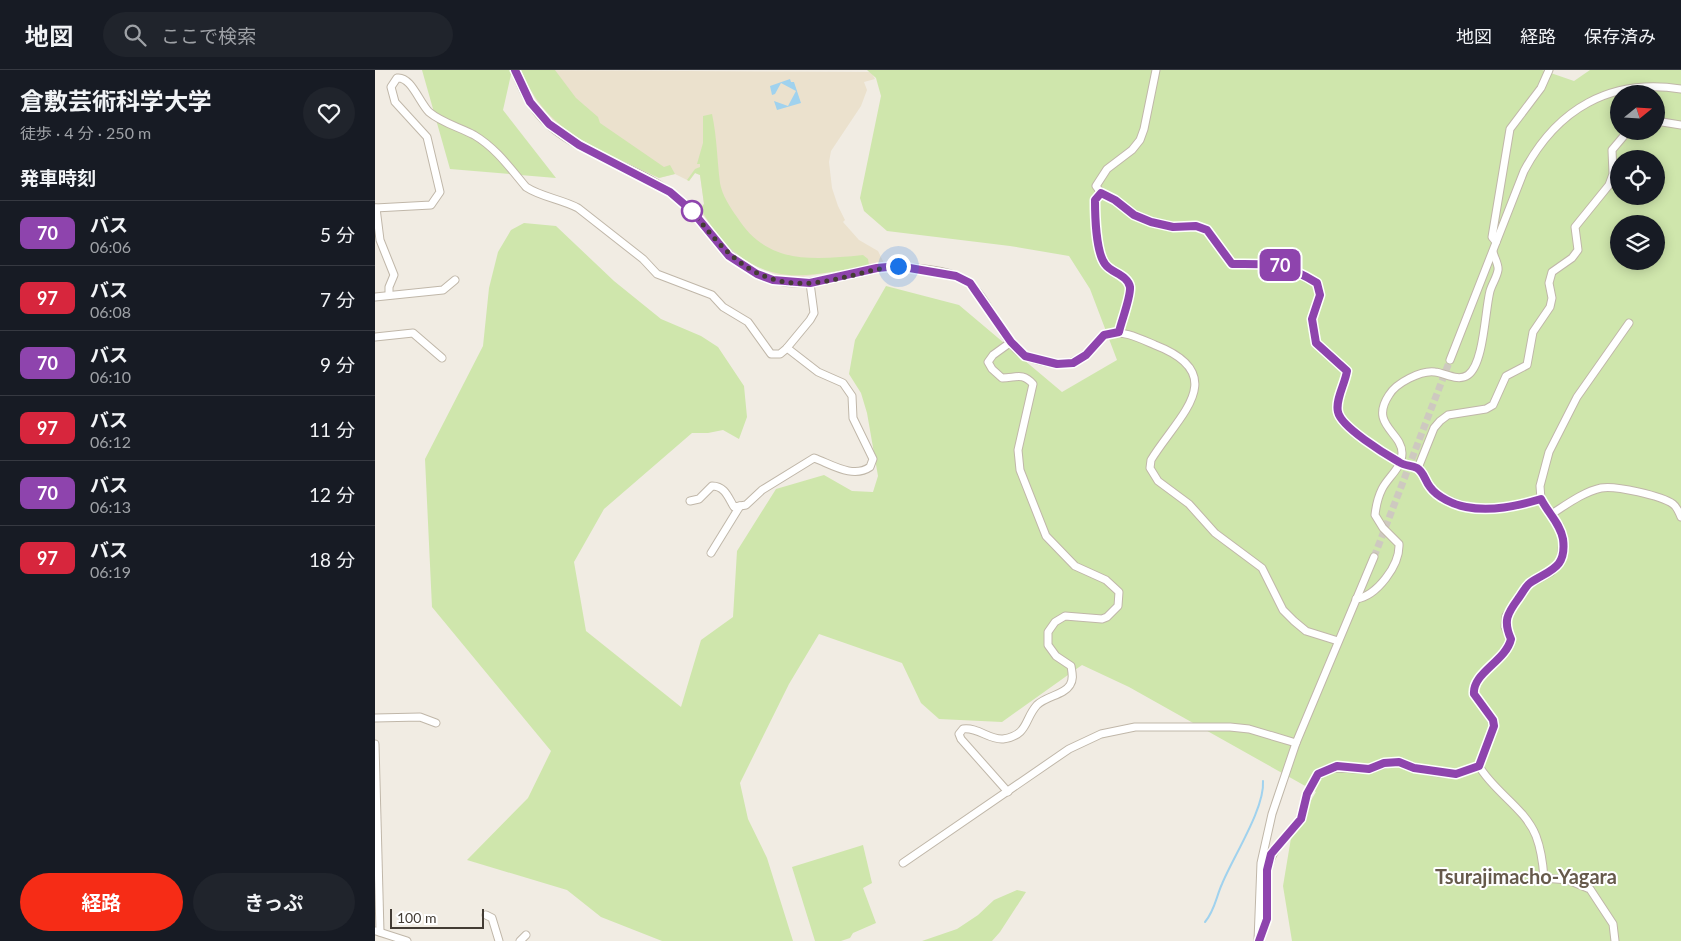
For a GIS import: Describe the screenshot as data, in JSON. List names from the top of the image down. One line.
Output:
{"districts":["Tsurajimacho-Yagara"],"lines":["bus line 70"],"scale_bar":"100 m","north":"right","page":{"header":"地図","search":"ここで検索","nav":["地図","経路","保存済み"],"heading":[["倉敷芸術科学大学","徒歩 · 4 分 · 250 m"],"発車時刻"],"on_map":"70","list":[{"mark":"70","name":"バス","note":"06:06","value":"5 分"},{"mark":"97","name":"バス","note":"06:08","value":"7 分"},{"mark":"70","name":"バス","note":"06:10","value":"9 分"},{"mark":"97","name":"バス","note":"06:12","value":"11 分"},{"mark":"70","name":"バス","note":"06:13","value":"12 分"},{"mark":"97","name":"バス","note":"06:19","value":"18 分"}],"buttons":["経路","きっぷ"],"scale":"100 m"}}
